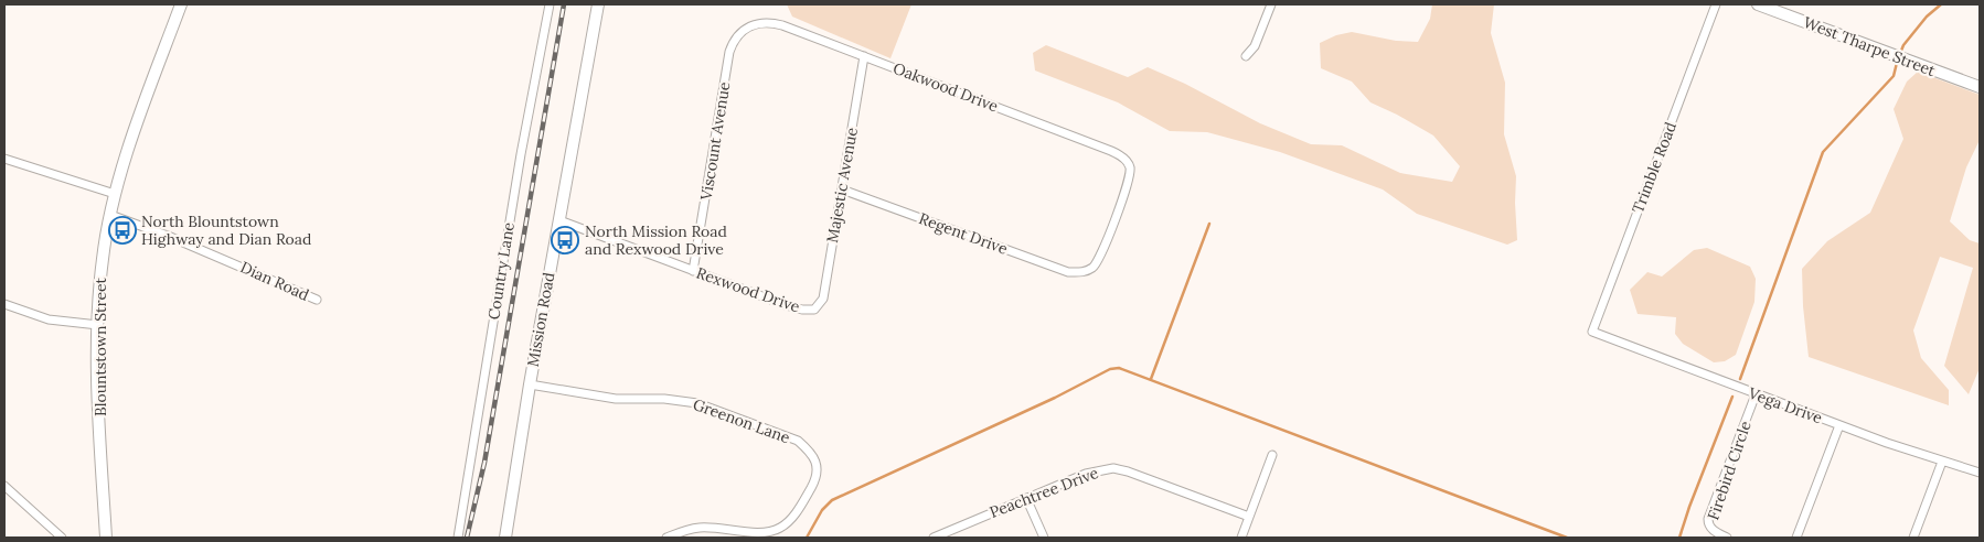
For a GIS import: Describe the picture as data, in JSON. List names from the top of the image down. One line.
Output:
{"streets":{"main road":["West Tharpe Street","Mission Road","Blountstown Street"],"street":["Oakwood Drive","Viscount Avenue","Trimble Road","Majestic Avenue","Regent Drive","Country Lane","Dian Road","Rexwood Drive","Vega Drive","Greenon Lane","Firebird Circle","Peachtree Drive"]},"crossings":[["Oakwood Drive","Viscount Avenue"],["Oakwood Drive","Majestic Avenue"],["Oakwood Drive","Regent Drive"],["Viscount Avenue","Rexwood Drive"],["Trimble Road","Vega Drive"],["Majestic Avenue","Regent Drive"],["Majestic Avenue","Rexwood Drive"],["Dian Road","Blountstown Street"],["Rexwood Drive","Mission Road"],["Mission Road","Greenon Lane"],["Vega Drive","Firebird Circle"]],"places":{"bus stop":["North Blountstown Highway and Dian Road","North Mission Road and Rexwood Drive"]}}
